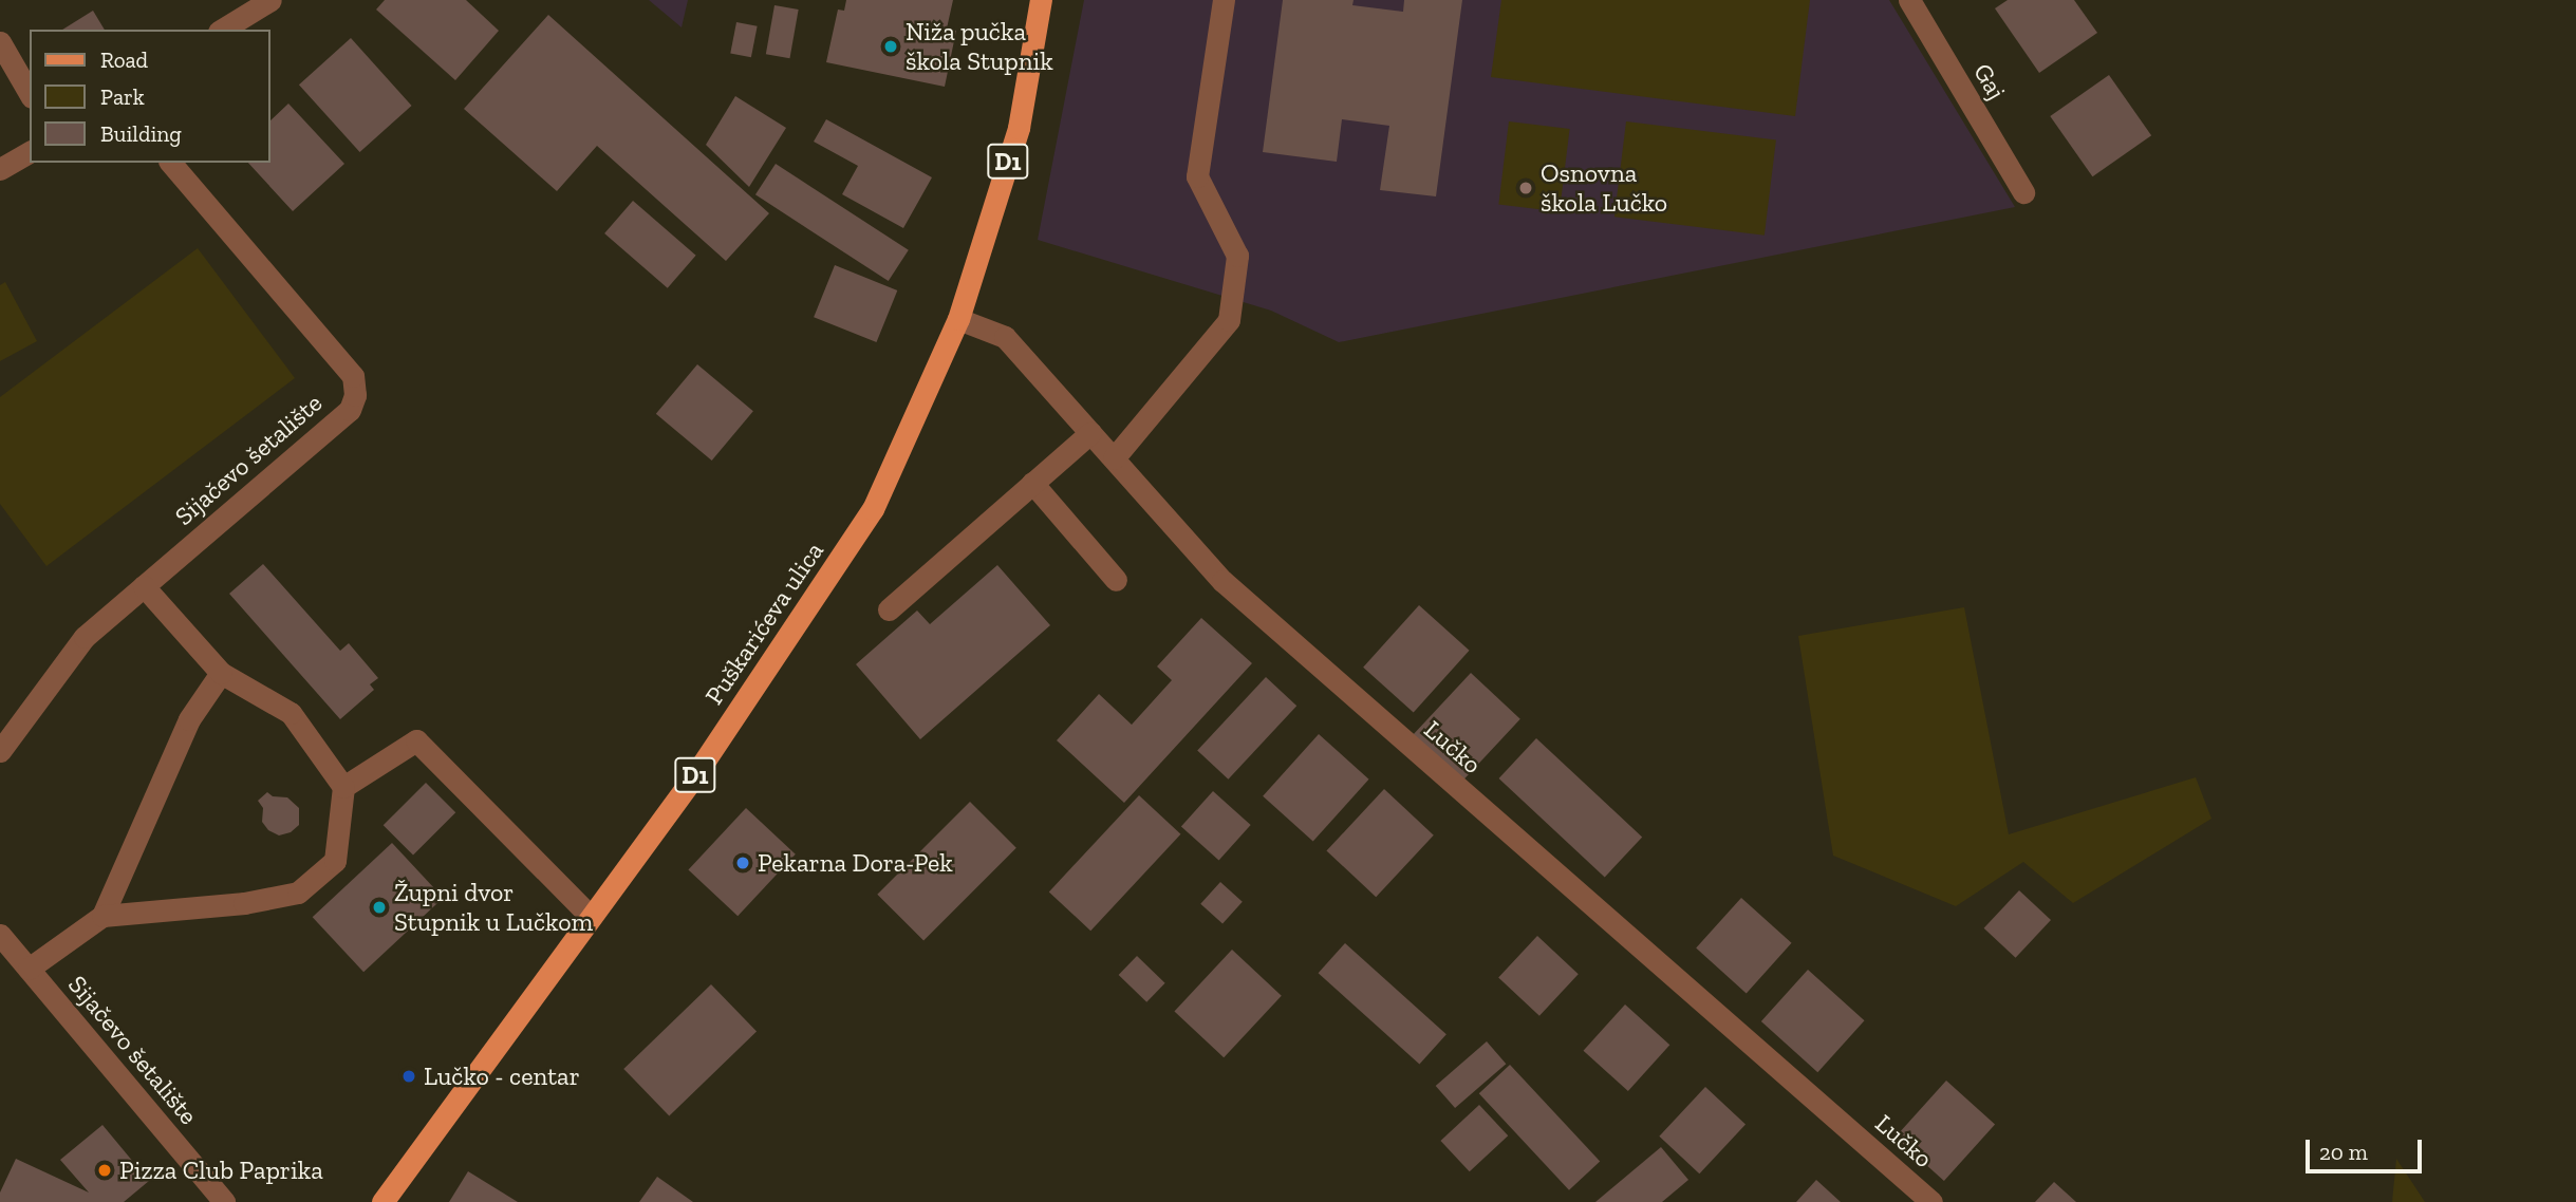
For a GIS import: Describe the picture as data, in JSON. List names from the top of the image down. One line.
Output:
{"streets":{"main road":["D1","Puškarićeva ulica"],"street":["Gaj","Sijačevo šetalište","Lučko"]},"crossings":[["Puškarićeva ulica","Lučko"]],"places":["Niža pučka škola Stupnik","Osnovna škola Lučko","Pekarna Dora-Pek","Župni dvor Stupnik u Lučkom","Lučko - centar","Pizza Club Paprika"],"legend":["Road","Park","Building"],"scale_bar":"20 m"}
